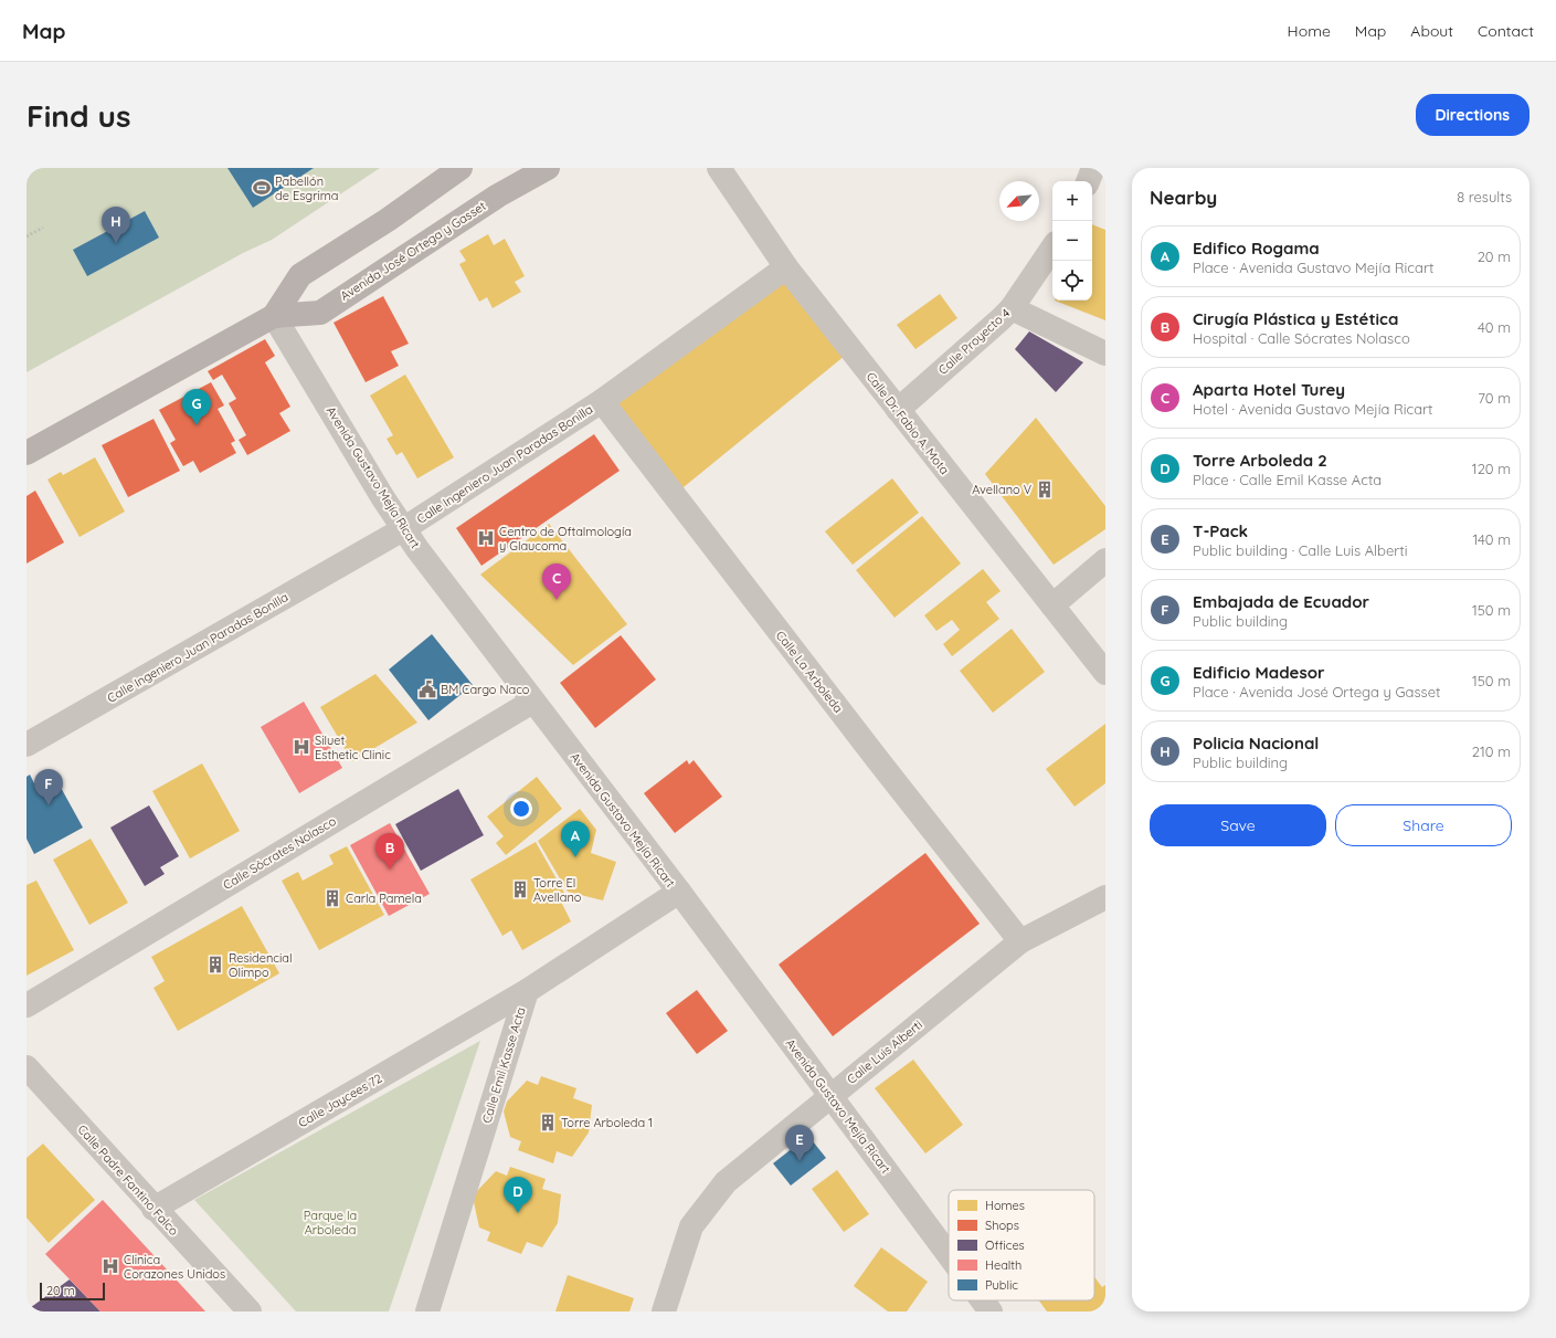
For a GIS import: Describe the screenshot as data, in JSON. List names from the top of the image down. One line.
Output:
{"streets":{"main road":["Avenida José Ortega y Gasset"],"street":["Calle Proyecto 4","Calle Dr. Fabio A. Mota","Calle Ingeniero Juan Paradas Bonilla","Avenida Gustavo Mejía Ricart","Calle La Arboleda","Calle Sócrates Nolasco","Calle Luis Alberti","Calle Emil Kasse Acta","Calle Jaycees 72","Calle Padre Fantino Falco"]},"crossings":[["Avenida José Ortega y Gasset","Avenida Gustavo Mejía Ricart"],["Calle Proyecto 4","Calle Dr. Fabio A. Mota"],["Calle Dr. Fabio A. Mota","Calle Ingeniero Juan Paradas Bonilla"],["Calle Ingeniero Juan Paradas Bonilla","Avenida Gustavo Mejía Ricart"],["Calle Ingeniero Juan Paradas Bonilla","Calle La Arboleda"],["Avenida Gustavo Mejía Ricart","Calle Sócrates Nolasco"],["Avenida Gustavo Mejía Ricart","Calle Luis Alberti"],["Avenida Gustavo Mejía Ricart","Calle Emil Kasse Acta"],["Calle La Arboleda","Calle Luis Alberti"],["Calle Emil Kasse Acta","Calle Jaycees 72"],["Calle Jaycees 72","Calle Padre Fantino Falco"]],"parks":["Parque la Arboleda"],"places":{"sports":["Pabellón de Esgrima"],"building":["Avellano V","Torre El Avellano","Carla Pamela","Residencial Olimpo","Torre Arboleda 1"],"hospital":["Centro de Oftalmología y Glaucoma","Siluet Esthetic Clinic","Clinica Corazones Unidos"],"public building":["BM Cargo Naco"]},"legend":["Homes","Shops","Offices","Health","Public"],"scale_bar":"20 m","north":"bottom left","page":{"header":"Map","nav":["Home","Map","About","Contact"],"buttons":["Directions",["Save","Share"]],"title":"Find us","heading":["Nearby","8 results"],"map_buttons":["+","−"],"pins":["H","G","C","F","A","B","E","D"],"list":[{"mark":"A","name":"Edifico Rogama","note":"Place · Avenida Gustavo Mejía Ricart","value":"20 m"},{"mark":"B","name":"Cirugía Plástica y Estética","note":"Hospital · Calle Sócrates Nolasco","value":"40 m"},{"mark":"C","name":"Aparta Hotel Turey","note":"Hotel · Avenida Gustavo Mejía Ricart","value":"70 m"},{"mark":"D","name":"Torre Arboleda 2","note":"Place · Calle Emil Kasse Acta","value":"120 m"},{"mark":"E","name":"T-Pack","note":"Public building · Calle Luis Alberti","value":"140 m"},{"mark":"F","name":"Embajada de Ecuador","note":"Public building","value":"150 m"},{"mark":"G","name":"Edificio Madesor","note":"Place · Avenida José Ortega y Gasset","value":"150 m"},{"mark":"H","name":"Policia Nacional","note":"Public building","value":"210 m"}],"scale":"20 m"}}
